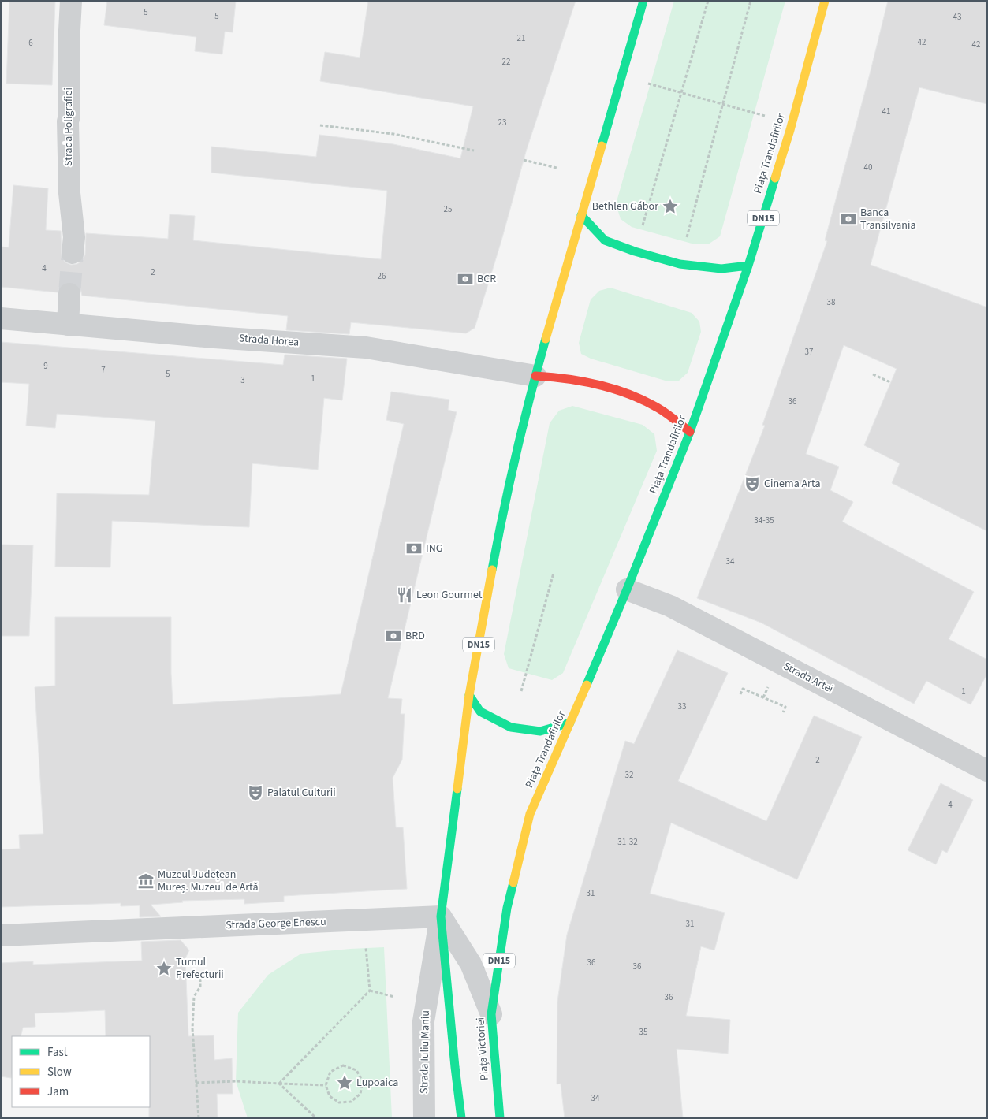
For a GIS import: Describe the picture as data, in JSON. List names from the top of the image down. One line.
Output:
{"streets":{"main road":["Piața Trandafirilor","DN15","Piața Victoriei"],"street":["Strada Poligrafiei","Strada Horea","Strada Artei","Strada George Enescu","Strada Iuliu Maniu"]},"crossings":[["Piața Trandafirilor","Strada Artei"],["Piața Trandafirilor","Piața Victoriei"],["DN15","Strada Horea"],["DN15","Strada George Enescu"],["DN15","Strada Iuliu Maniu"],["Strada George Enescu","Strada Iuliu Maniu"]],"places":{"place":["Bethlen Gábor","Turnul Prefecturii","Lupoaica"],"bank":["Banca Transilvania","BCR","ING","BRD"],"theatre":["Cinema Arta","Palatul Culturii"],"restaurant":["Leon Gourmet"],"museum":["Muzeul Județean Mureș. Muzeul de Artă"]},"house_numbers":["5","5","43","21","42","6","42","22","41","23","40","25","4","2","26","38","37","9","7","5","1","3","36","34-35","34","1","33","2","32","4","31-32","31","31","36","36","36","35","34"],"legend":["Fast","Slow","Jam"]}
